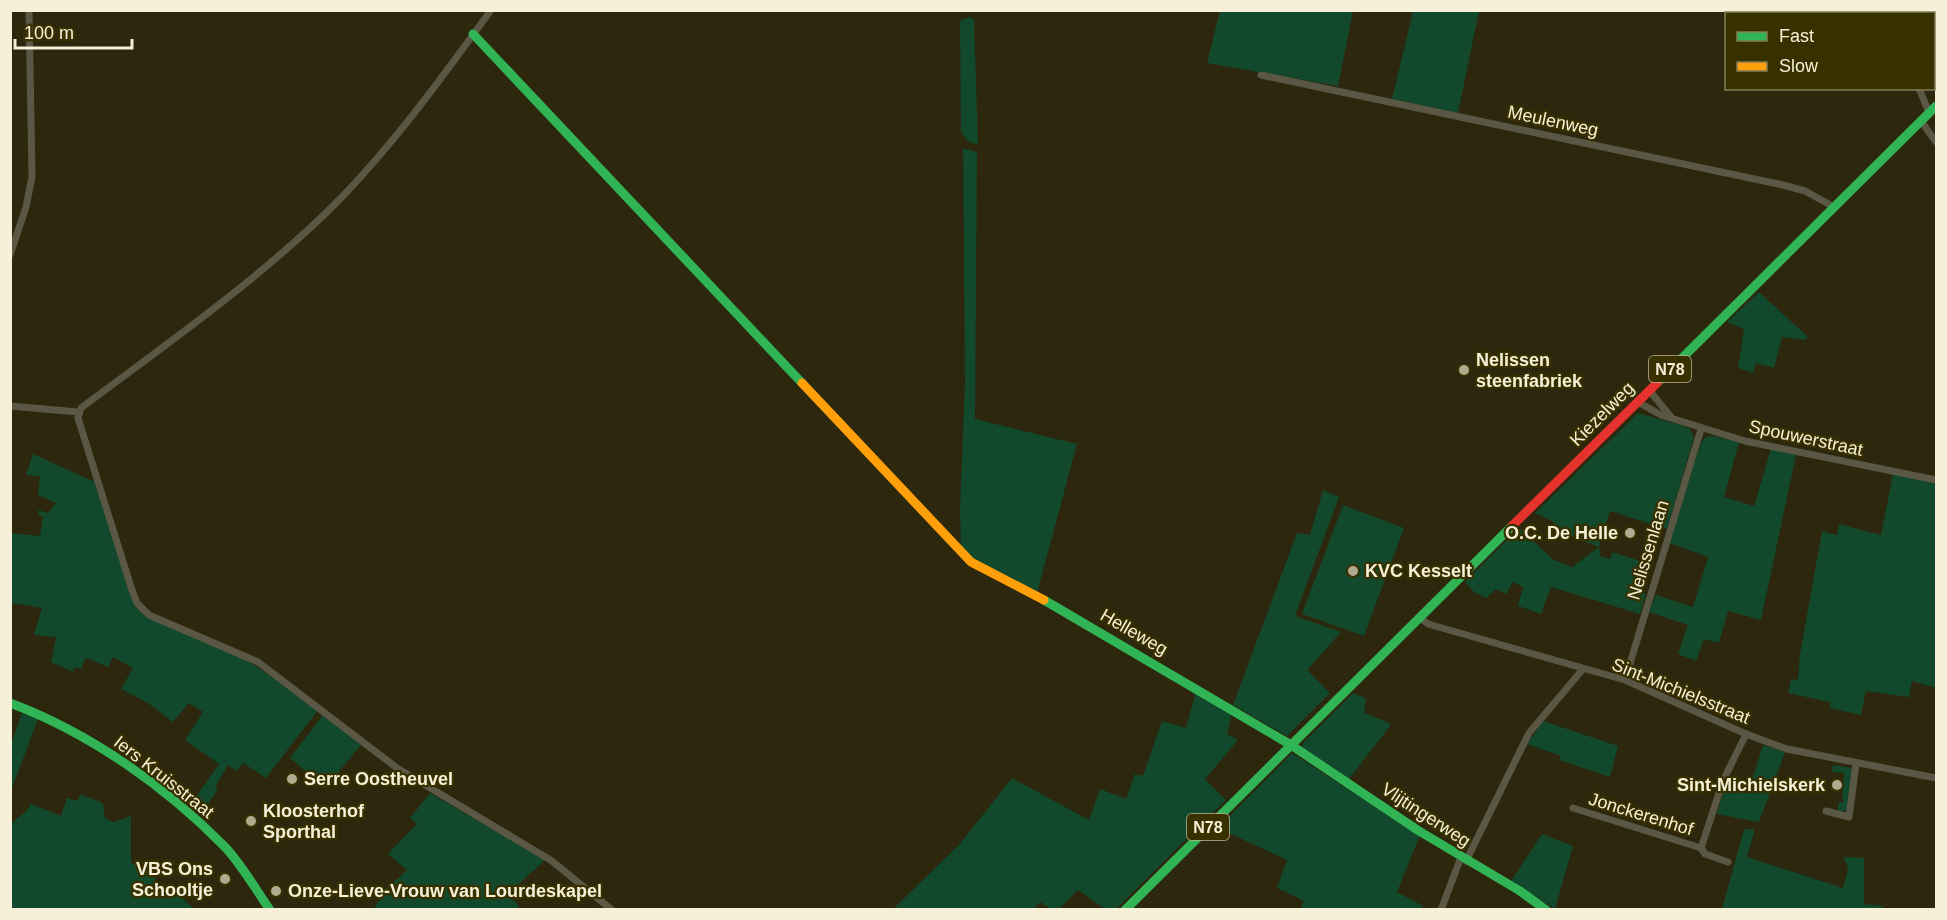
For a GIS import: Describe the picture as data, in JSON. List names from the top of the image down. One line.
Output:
{"streets":{"street":["Meulenweg","N78","Kiezelweg","Spouwerstraat","Nelissenlaan","Helleweg","Sint-Michielsstraat","Iers Kruisstraat","Jonckerenhof","Vlijtingerweg"]},"crossings":[["Meulenweg","Kiezelweg"],["N78","Kiezelweg"],["N78","Helleweg"],["N78","Vlijtingerweg"],["Kiezelweg","Spouwerstraat"],["Kiezelweg","Helleweg"],["Kiezelweg","Sint-Michielsstraat"],["Kiezelweg","Vlijtingerweg"],["Spouwerstraat","Nelissenlaan"],["Nelissenlaan","Sint-Michielsstraat"],["Helleweg","Vlijtingerweg"],["Sint-Michielsstraat","Jonckerenhof"]],"places":["Nelissen steenfabriek","O.C. De Helle","KVC Kesselt","Serre Oostheuvel","Sint-Michielskerk","Kloosterhof Sporthal","VBS Ons Schooltje","Onze-Lieve-Vrouw van Lourdeskapel"],"legend":["Fast","Slow"],"scale_bar":"100 m"}
